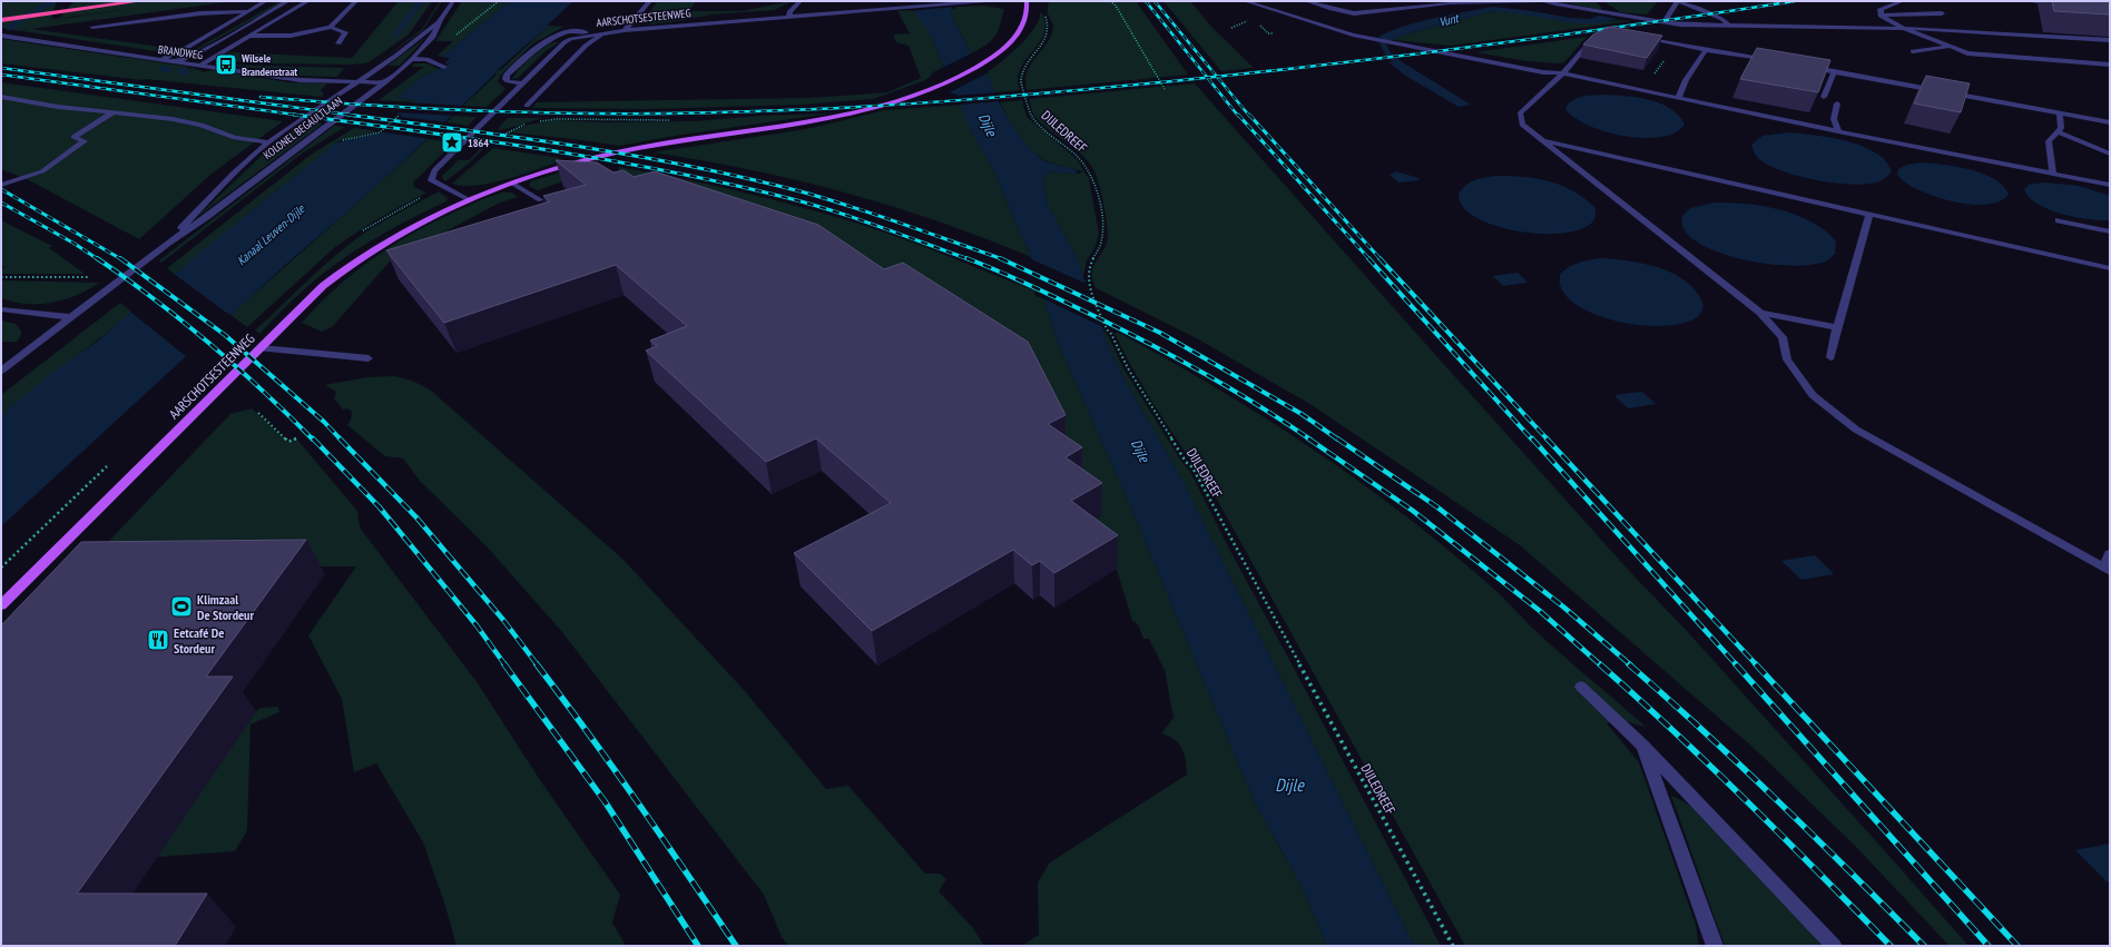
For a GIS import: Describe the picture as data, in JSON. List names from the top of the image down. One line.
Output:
{"streets":{"main road":["AARSCHOTSESTEENWEG"],"street":["BRANDWEG","KOLONEL BEGAULTLAAN"],"path":["DIJLEDREEF"]},"crossings":[["BRANDWEG","KOLONEL BEGAULTLAAN"]],"water":["Vunt","Dijle","Kanaal Leuven-Dijle"],"places":{"bus stop":["Wilsele Brandenstraat"],"place":["1864"],"sports":["Klimzaal De Stordeur"],"restaurant":["Eetcafé De Stordeur"]}}
